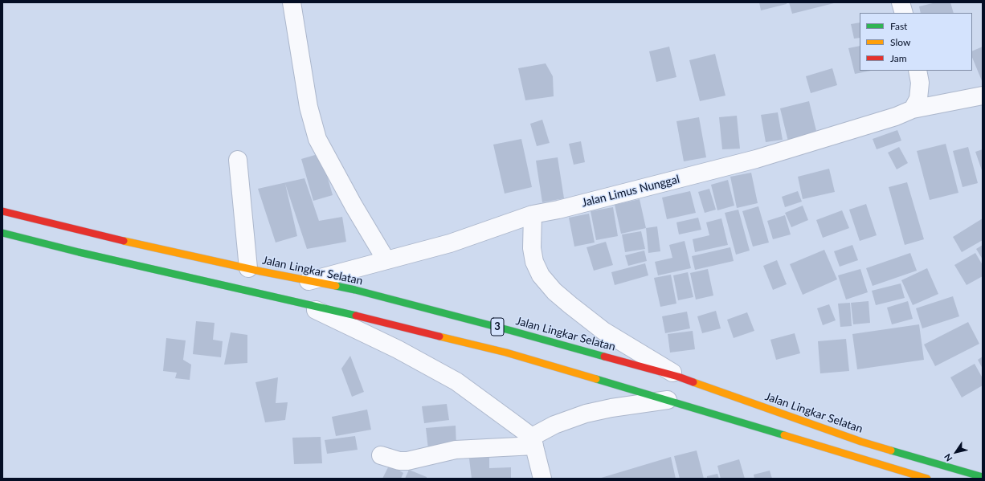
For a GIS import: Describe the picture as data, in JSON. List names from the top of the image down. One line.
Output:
{"streets":{"main road":["Jalan Lingkar Selatan","3"],"street":["Jalan Limus Nunggal"]},"crossings":[["Jalan Limus Nunggal","Jalan Lingkar Selatan"]],"legend":["Fast","Slow","Jam"],"north":"bottom left"}
